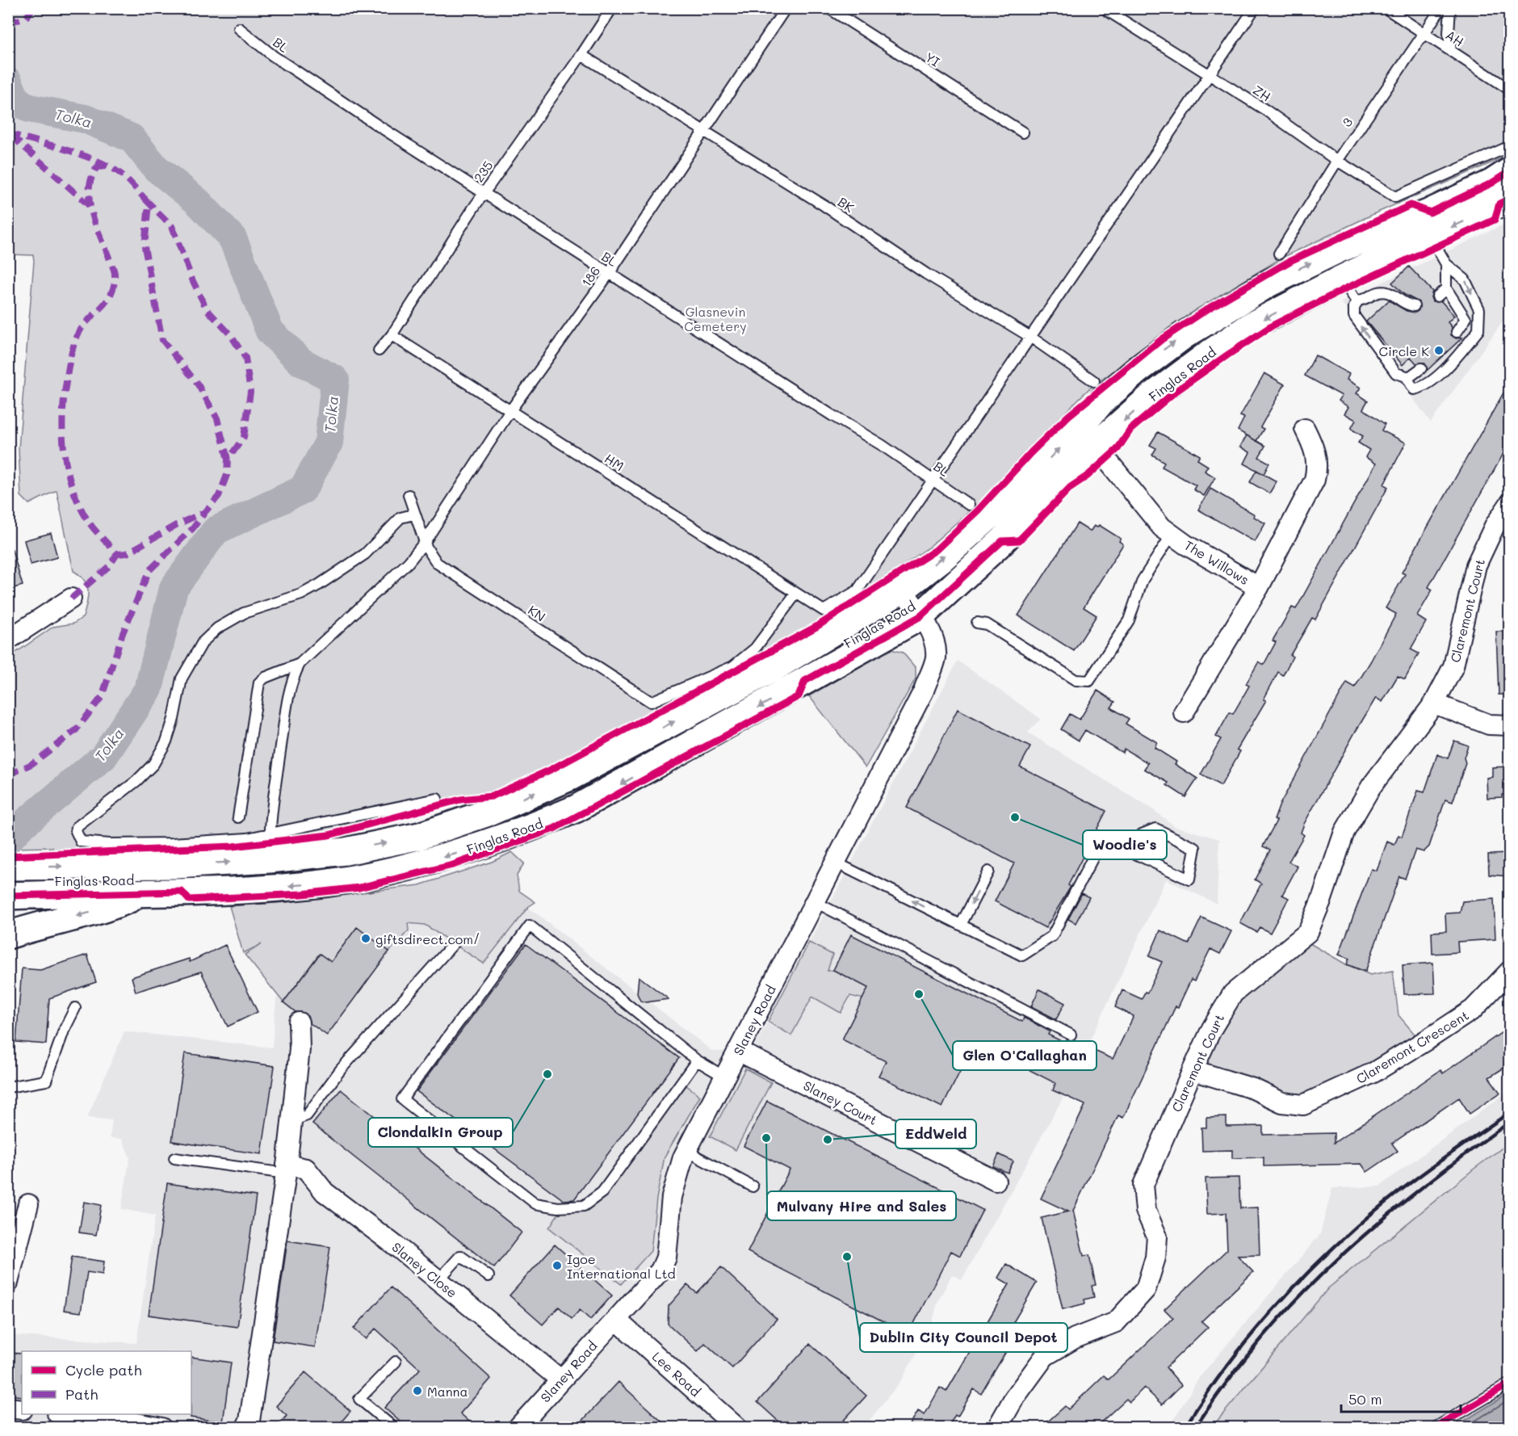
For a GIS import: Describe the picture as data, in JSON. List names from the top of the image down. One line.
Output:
{"streets":{"main road":["Finglas Road"],"street":["The Willows","Claremont Court","Slaney Road","Claremont Crescent","Slaney Court","Slaney Close","Lee Road"],"lane":["AH","BL","YI","ZH","3","235","BK","186","HM","KN"]},"crossings":[["AH","3"],["BL","235"],["BL","186"],["BL","HM"],["ZH","3"],["235","BK"],["235","HM"],["BK","186"],["186","HM"],["186","KN"],["Finglas Road","The Willows"],["Finglas Road","Slaney Road"],["HM","KN"],["Claremont Court","Claremont Crescent"],["Slaney Road","Slaney Court"],["Slaney Road","Slaney Close"],["Slaney Road","Lee Road"]],"water":["Tolka"],"parks":["Glasnevin Cemetery"],"places":["Circle K","Woodie's","giftsdirect.com/","Glen O'Callaghan","Clondalkin Group","Mulvany Hire and Sales","EddWeld","Dublin City Council Depot","Igoe International Ltd","Manna"],"legend":["Cycle path","Path"],"scale_bar":"50 m"}
